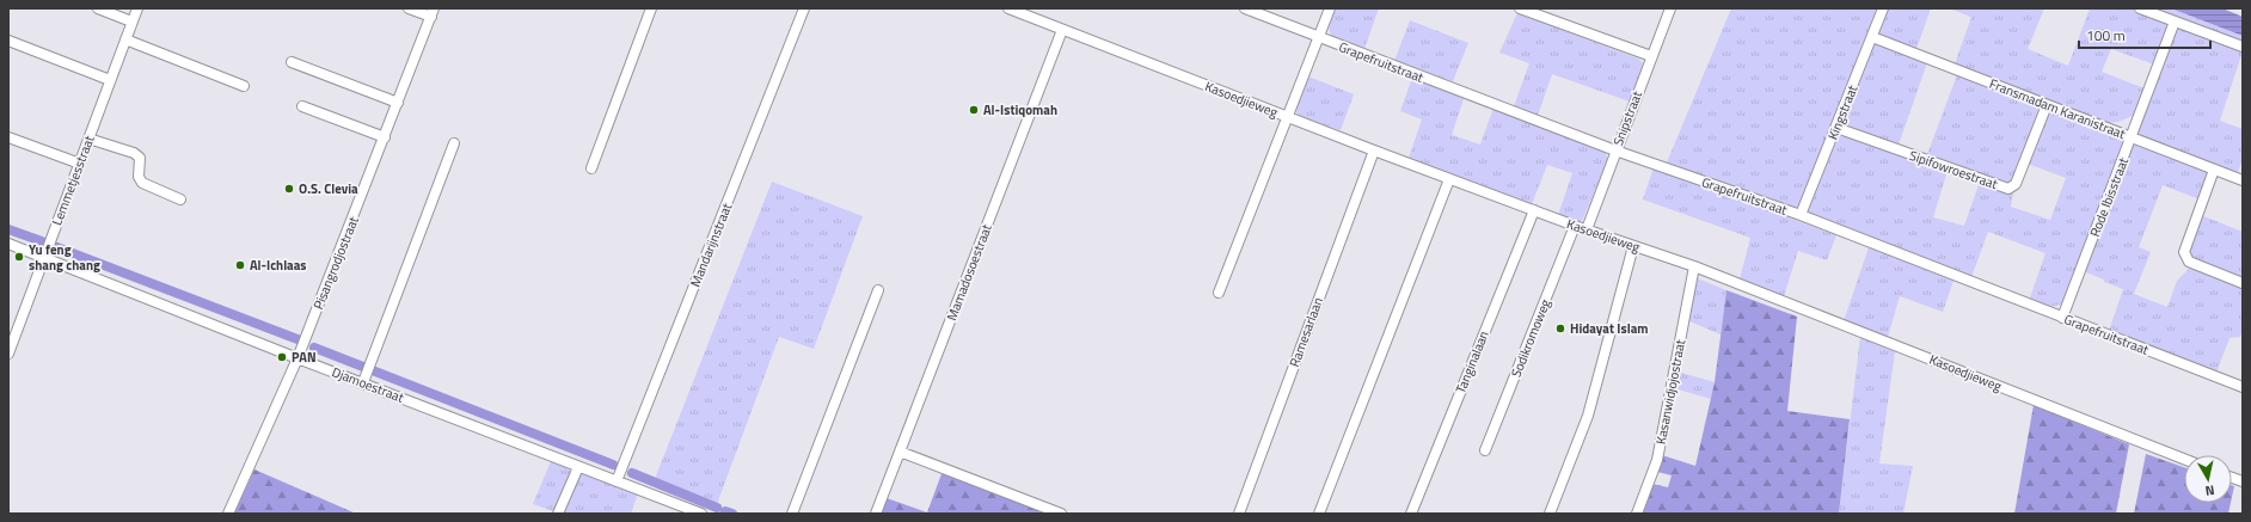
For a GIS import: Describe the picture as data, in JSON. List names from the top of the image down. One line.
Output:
{"streets":{"street":["Grapefruitstraat","Kasoedjieweg","Fransmadam Karanistraat","Kingstraat","Snipstraat","Sipifowroestraat","Lemmetjesstraat","Rode Ibisstraat","Mandarijnstraat","Pisangrodjostraat","Mamadosoestraat","Ramesarlaan","Sodikromoweg","Tanginalaan","Djamoestraat","Kasanwidjojostraat"]},"crossings":[["Grapefruitstraat","Kingstraat"],["Grapefruitstraat","Snipstraat"],["Grapefruitstraat","Rode Ibisstraat"],["Kasoedjieweg","Snipstraat"],["Kasoedjieweg","Mamadosoestraat"],["Kasoedjieweg","Ramesarlaan"],["Kasoedjieweg","Sodikromoweg"],["Kasoedjieweg","Tanginalaan"],["Kasoedjieweg","Kasanwidjojostraat"],["Fransmadam Karanistraat","Kingstraat"],["Fransmadam Karanistraat","Sipifowroestraat"],["Fransmadam Karanistraat","Rode Ibisstraat"],["Kingstraat","Sipifowroestraat"],["Lemmetjesstraat","Djamoestraat"],["Mandarijnstraat","Djamoestraat"],["Pisangrodjostraat","Djamoestraat"]],"places":["Al-Istiqomah","O.S. Clevia","Yu feng shang chang","Al-Ichlaas","Hidayat Islam","PAN"],"scale_bar":"100 m","north":"bottom"}
